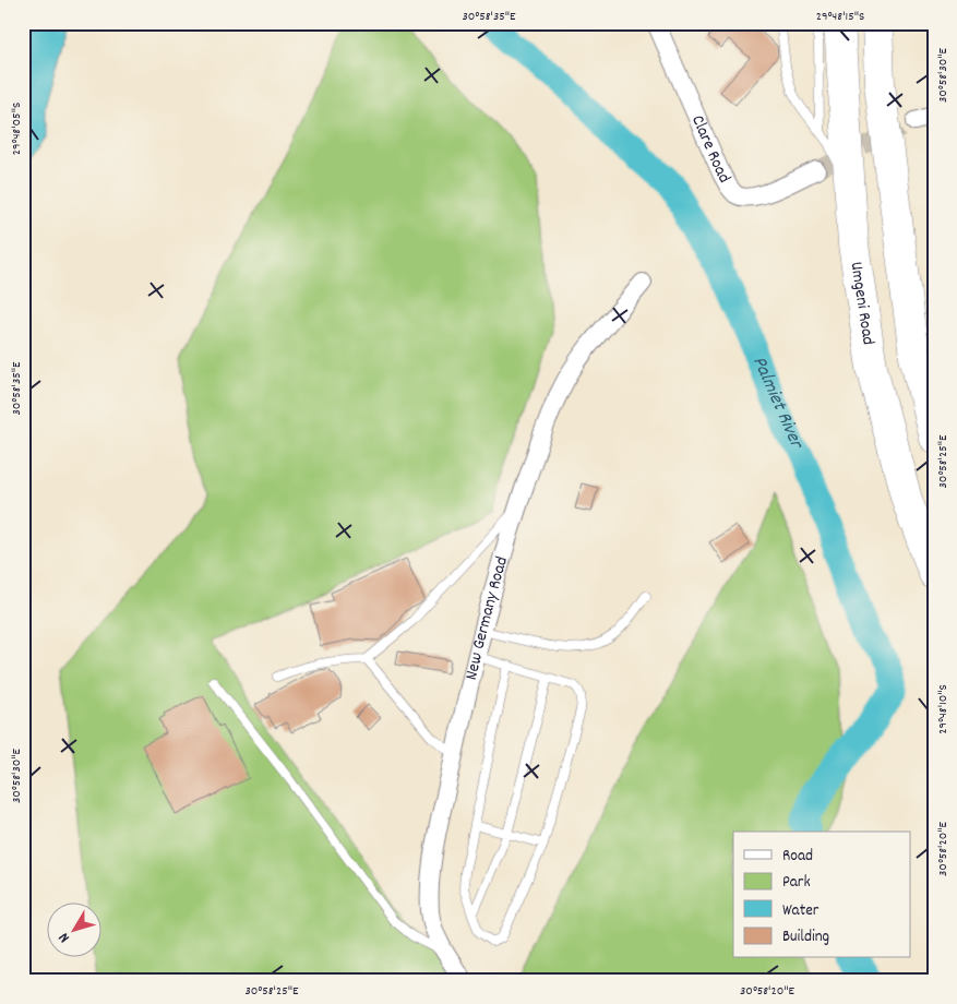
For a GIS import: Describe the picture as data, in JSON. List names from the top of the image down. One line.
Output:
{"streets":{"highway":["Umgeni Road"],"street":["Clare Road","New Germany Road"]},"water":["Palmiet River"],"legend":["Road","Park","Water","Building"],"north":"bottom left","coordinates":["30°58'35\"E","29°48'15\"S","30°58'30\"E","29°48'05\"S","30°58'25\"E","29°48'10\"S","30°58'20\"E"]}
